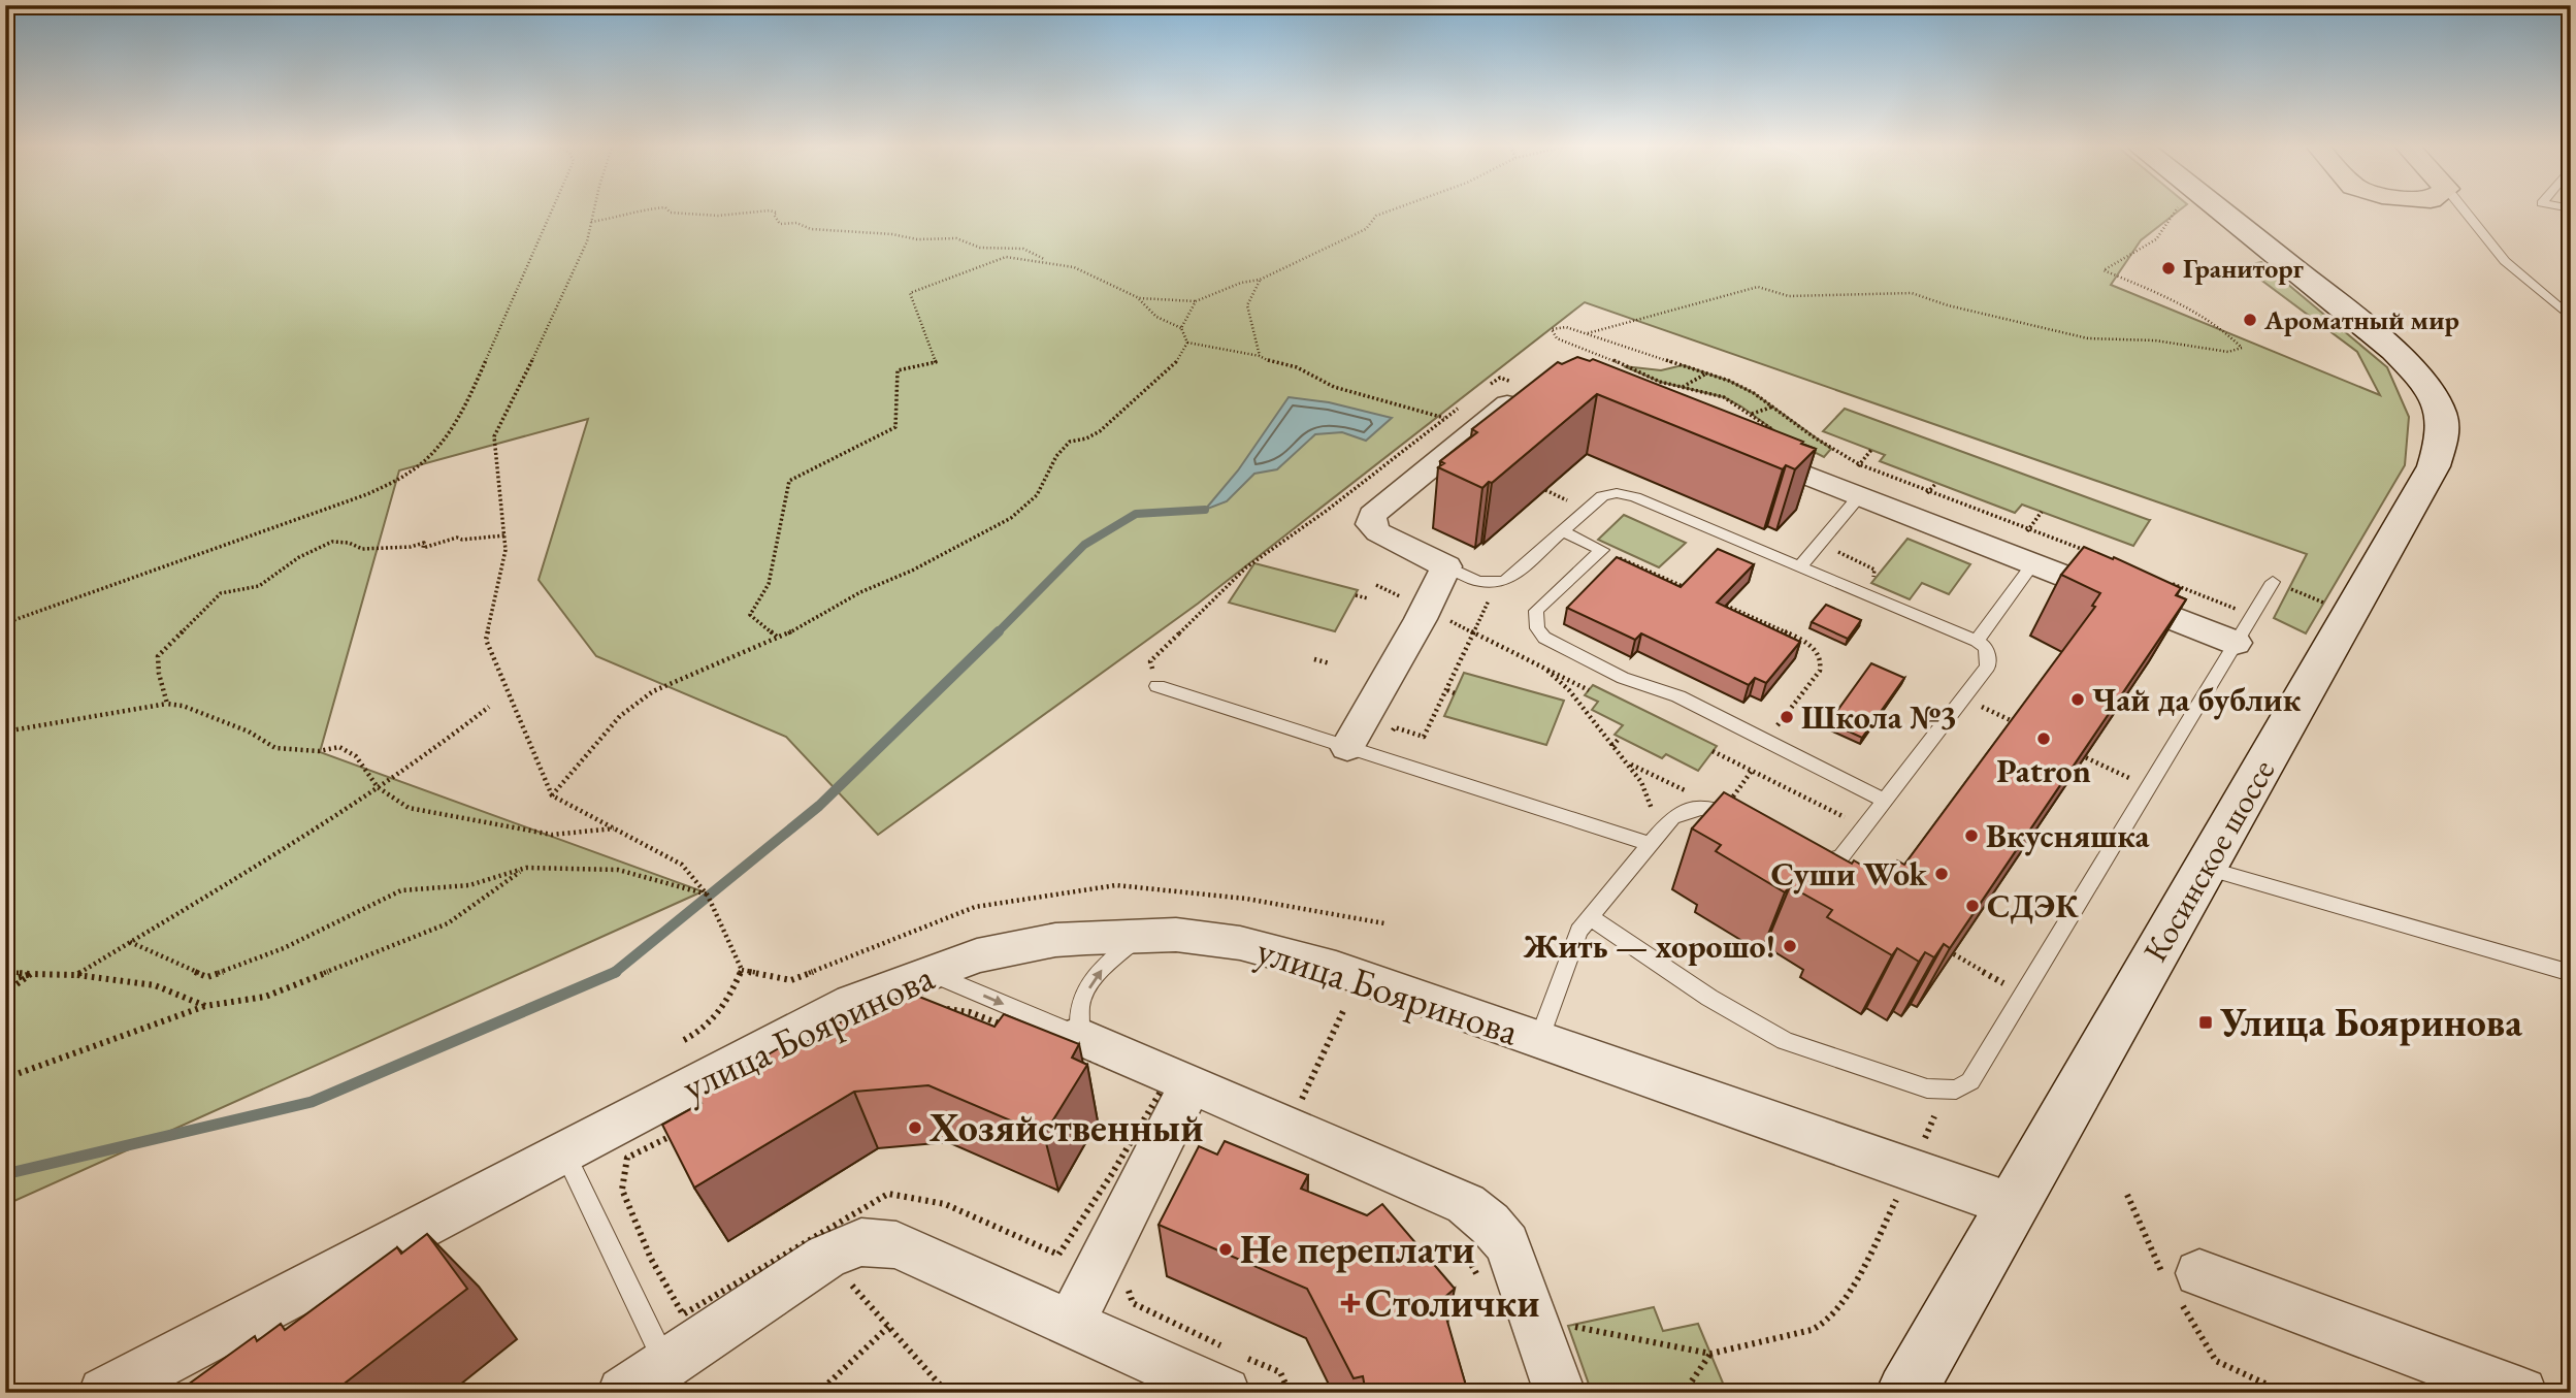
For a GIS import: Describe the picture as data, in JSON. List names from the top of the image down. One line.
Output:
{"streets":{"main road":["Косинское шоссе"],"street":["улица Бояринова"]},"crossings":[["Косинское шоссе","улица Бояринова"]],"places":{"other":["Граниторг","Ароматный мир","Чай да бублик","Школа №3","Patron","Вкусняшка","Суши Wok","СДЭК","Жить — хорошо!","Хозяйственный","Не переплати"],"transit":["Улица Бояринова"],"health":["Столички"]}}
